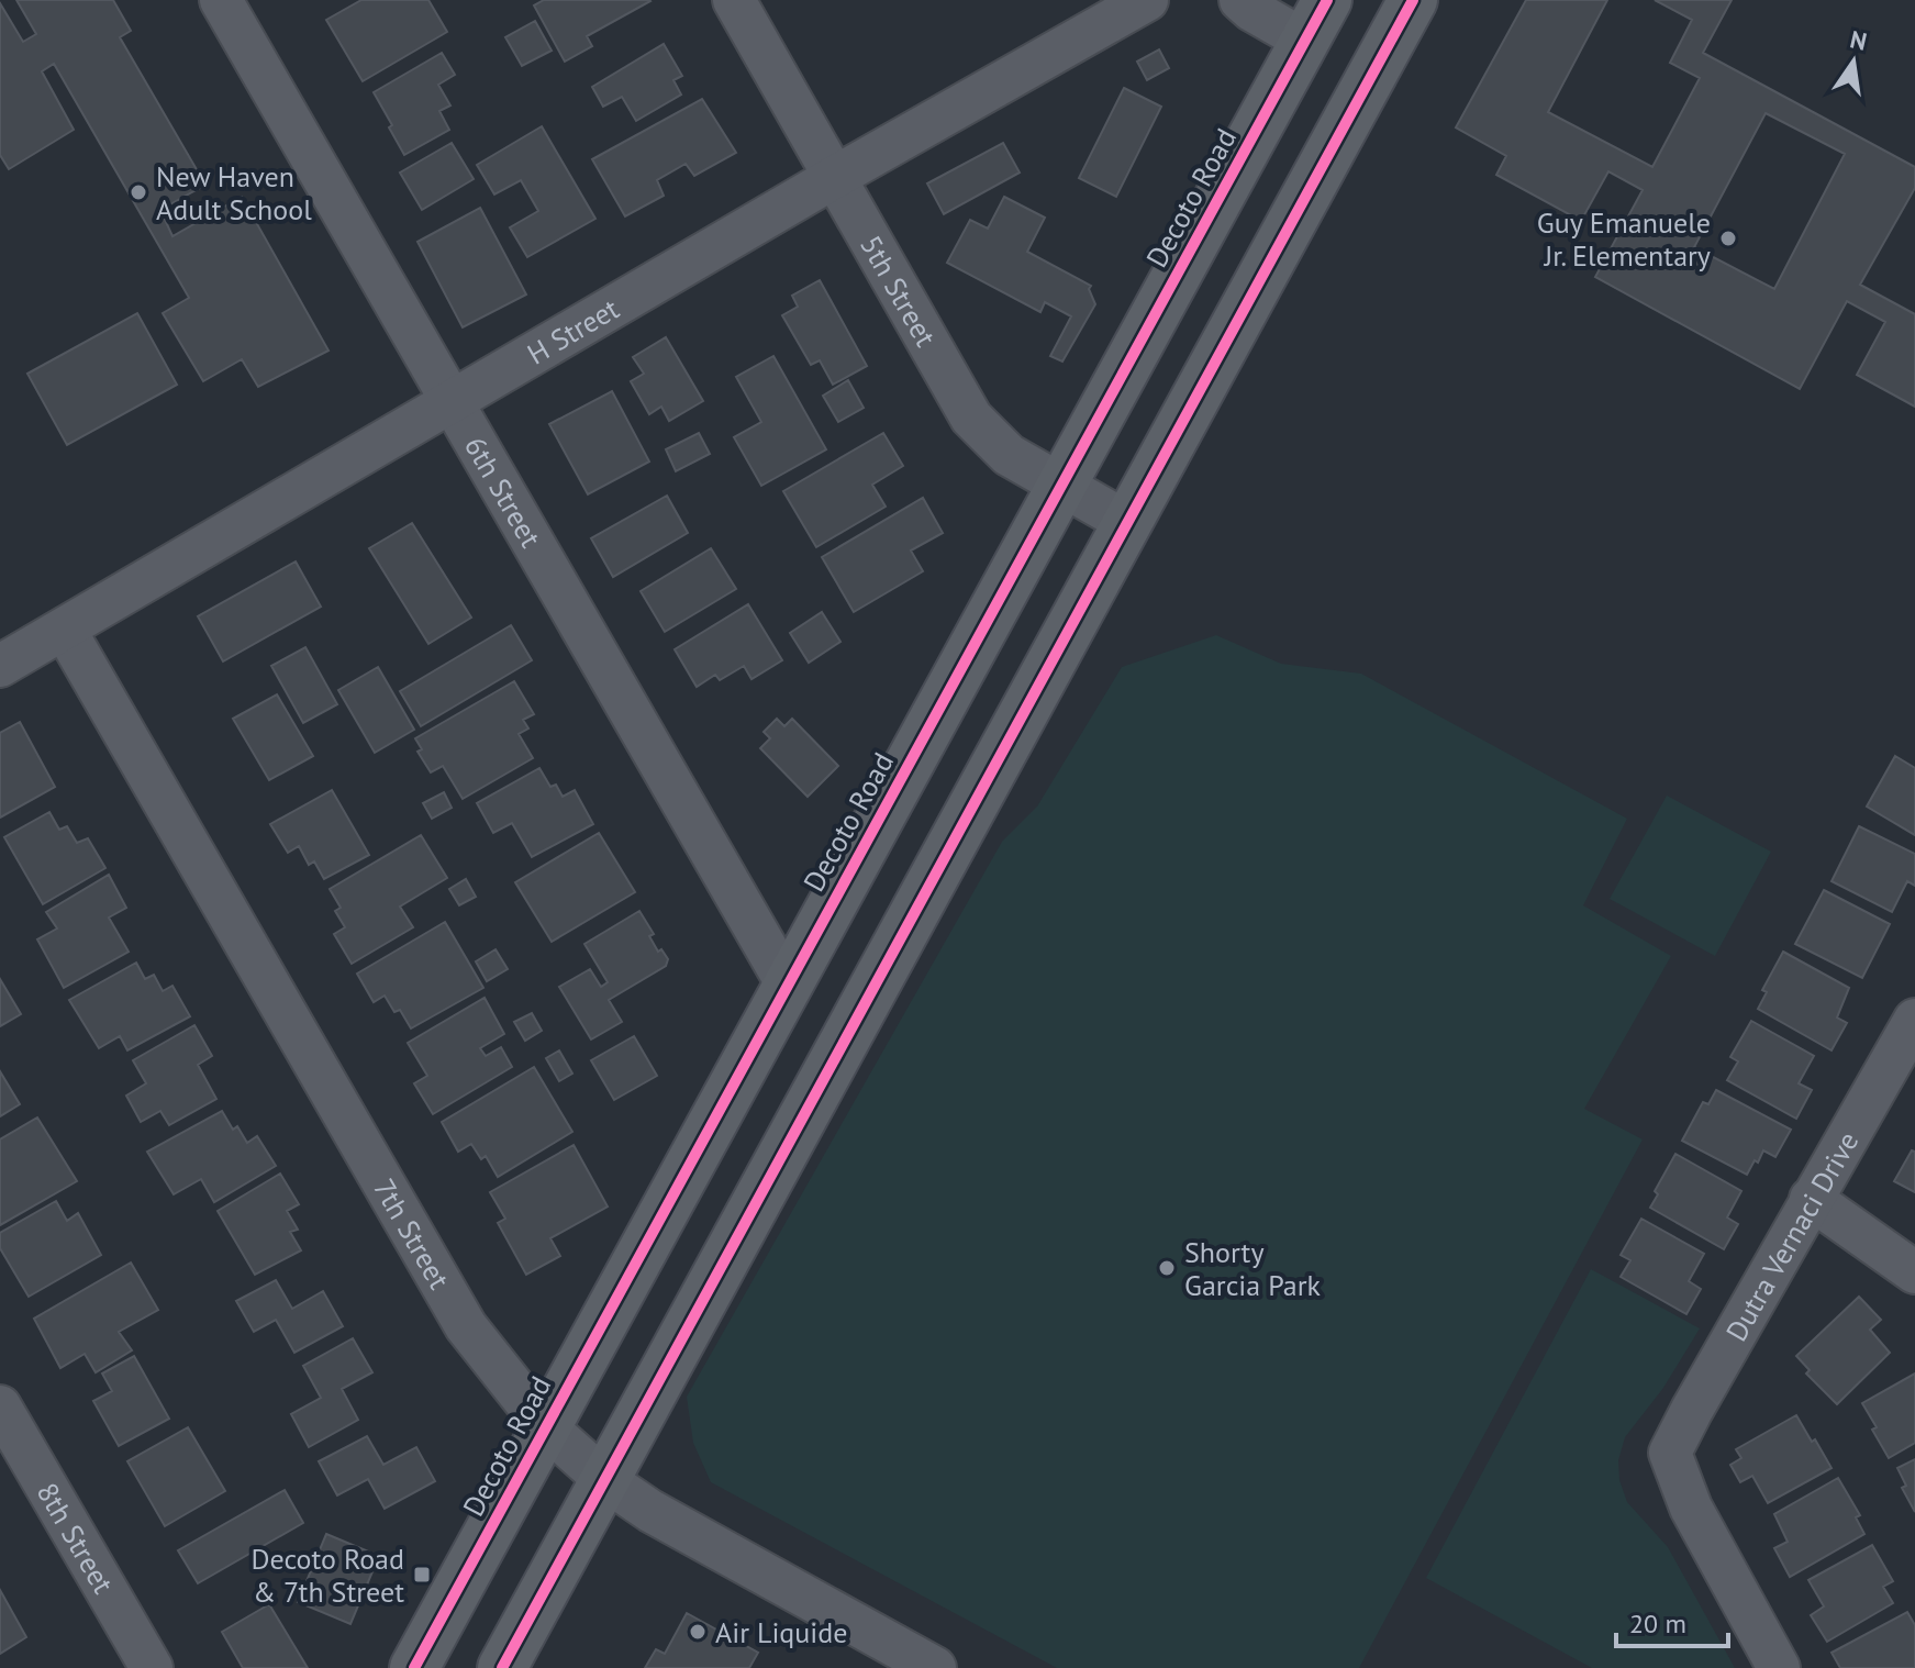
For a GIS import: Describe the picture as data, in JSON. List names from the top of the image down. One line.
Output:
{"streets":{"main road":["Decoto Road"],"street":["5th Street","H Street","6th Street","7th Street","Dutra Vernaci Drive","8th Street"]},"crossings":[["Decoto Road","5th Street"],["Decoto Road","6th Street"],["Decoto Road","7th Street"],["5th Street","H Street"],["H Street","6th Street"],["H Street","7th Street"]],"places":{"other":["New Haven Adult School","Guy Emanuele Jr. Elementary","Shorty Garcia Park","Air Liquide"],"transit":["Decoto Road & 7th Street"]},"scale_bar":"20 m","north":"top"}
